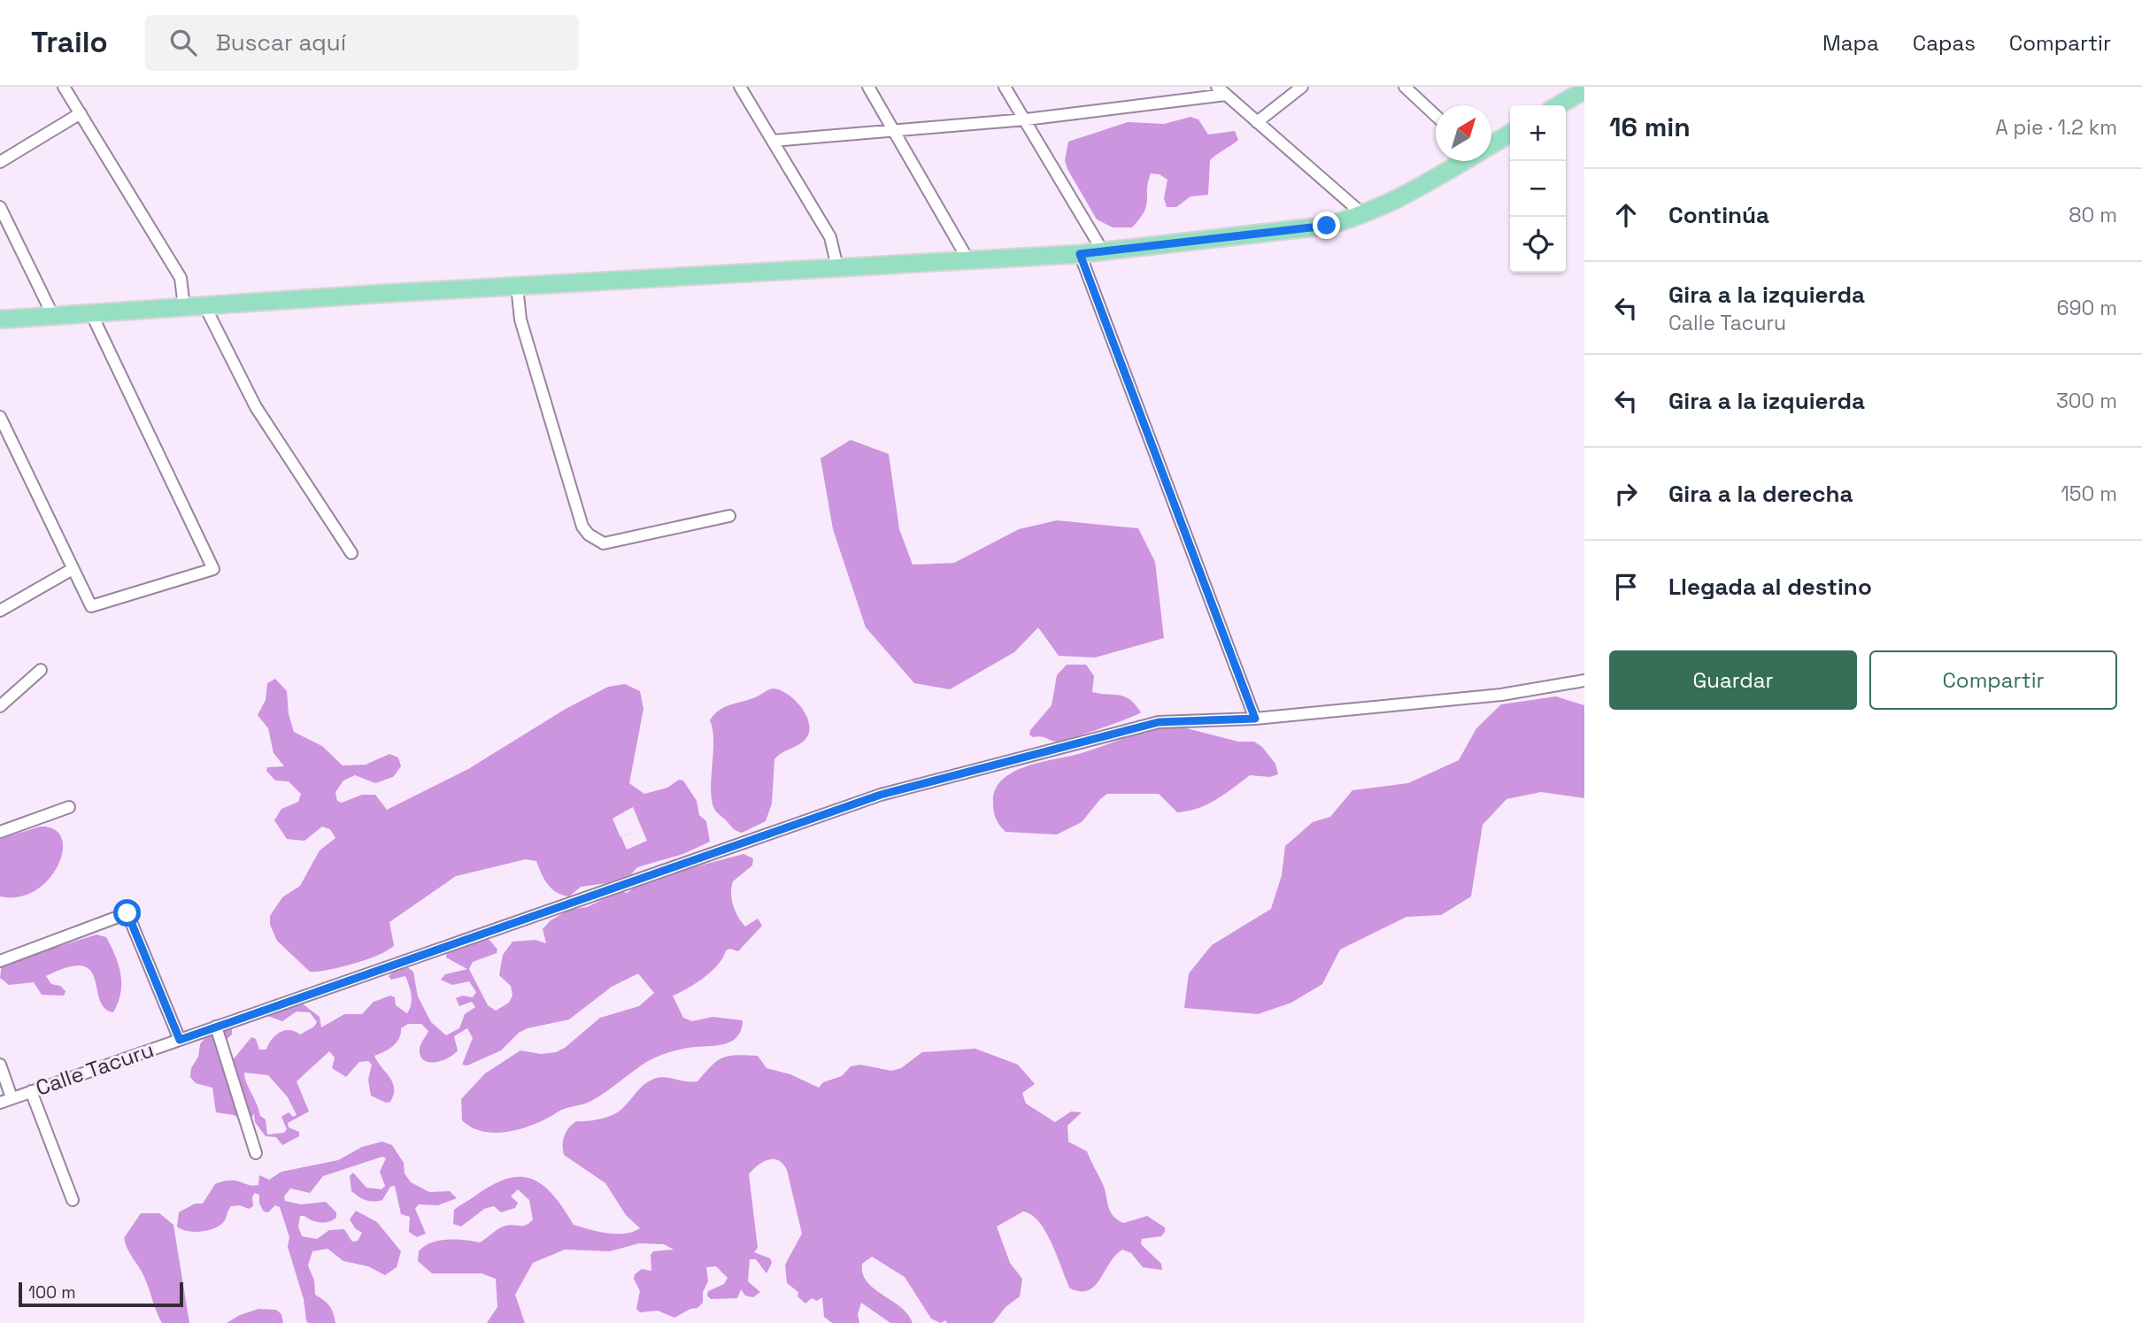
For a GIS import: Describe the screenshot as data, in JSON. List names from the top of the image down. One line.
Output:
{"streets":{"street":["Calle Tacuru"]},"scale_bar":"100 m","north":"top right","page":{"header":"Trailo","search":"Buscar aquí","nav":["Mapa","Capas","Compartir"],"heading":["16 min","A pie · 1.2 km"],"map_buttons":["+","−"],"list":[["Continúa","80 m"],["Gira a la izquierda","Calle Tacuru","690 m"],["Gira a la izquierda","300 m"],["Gira a la derecha","150 m"],"Llegada al destino"],"buttons":["Guardar","Compartir"],"scale":"100 m"}}
